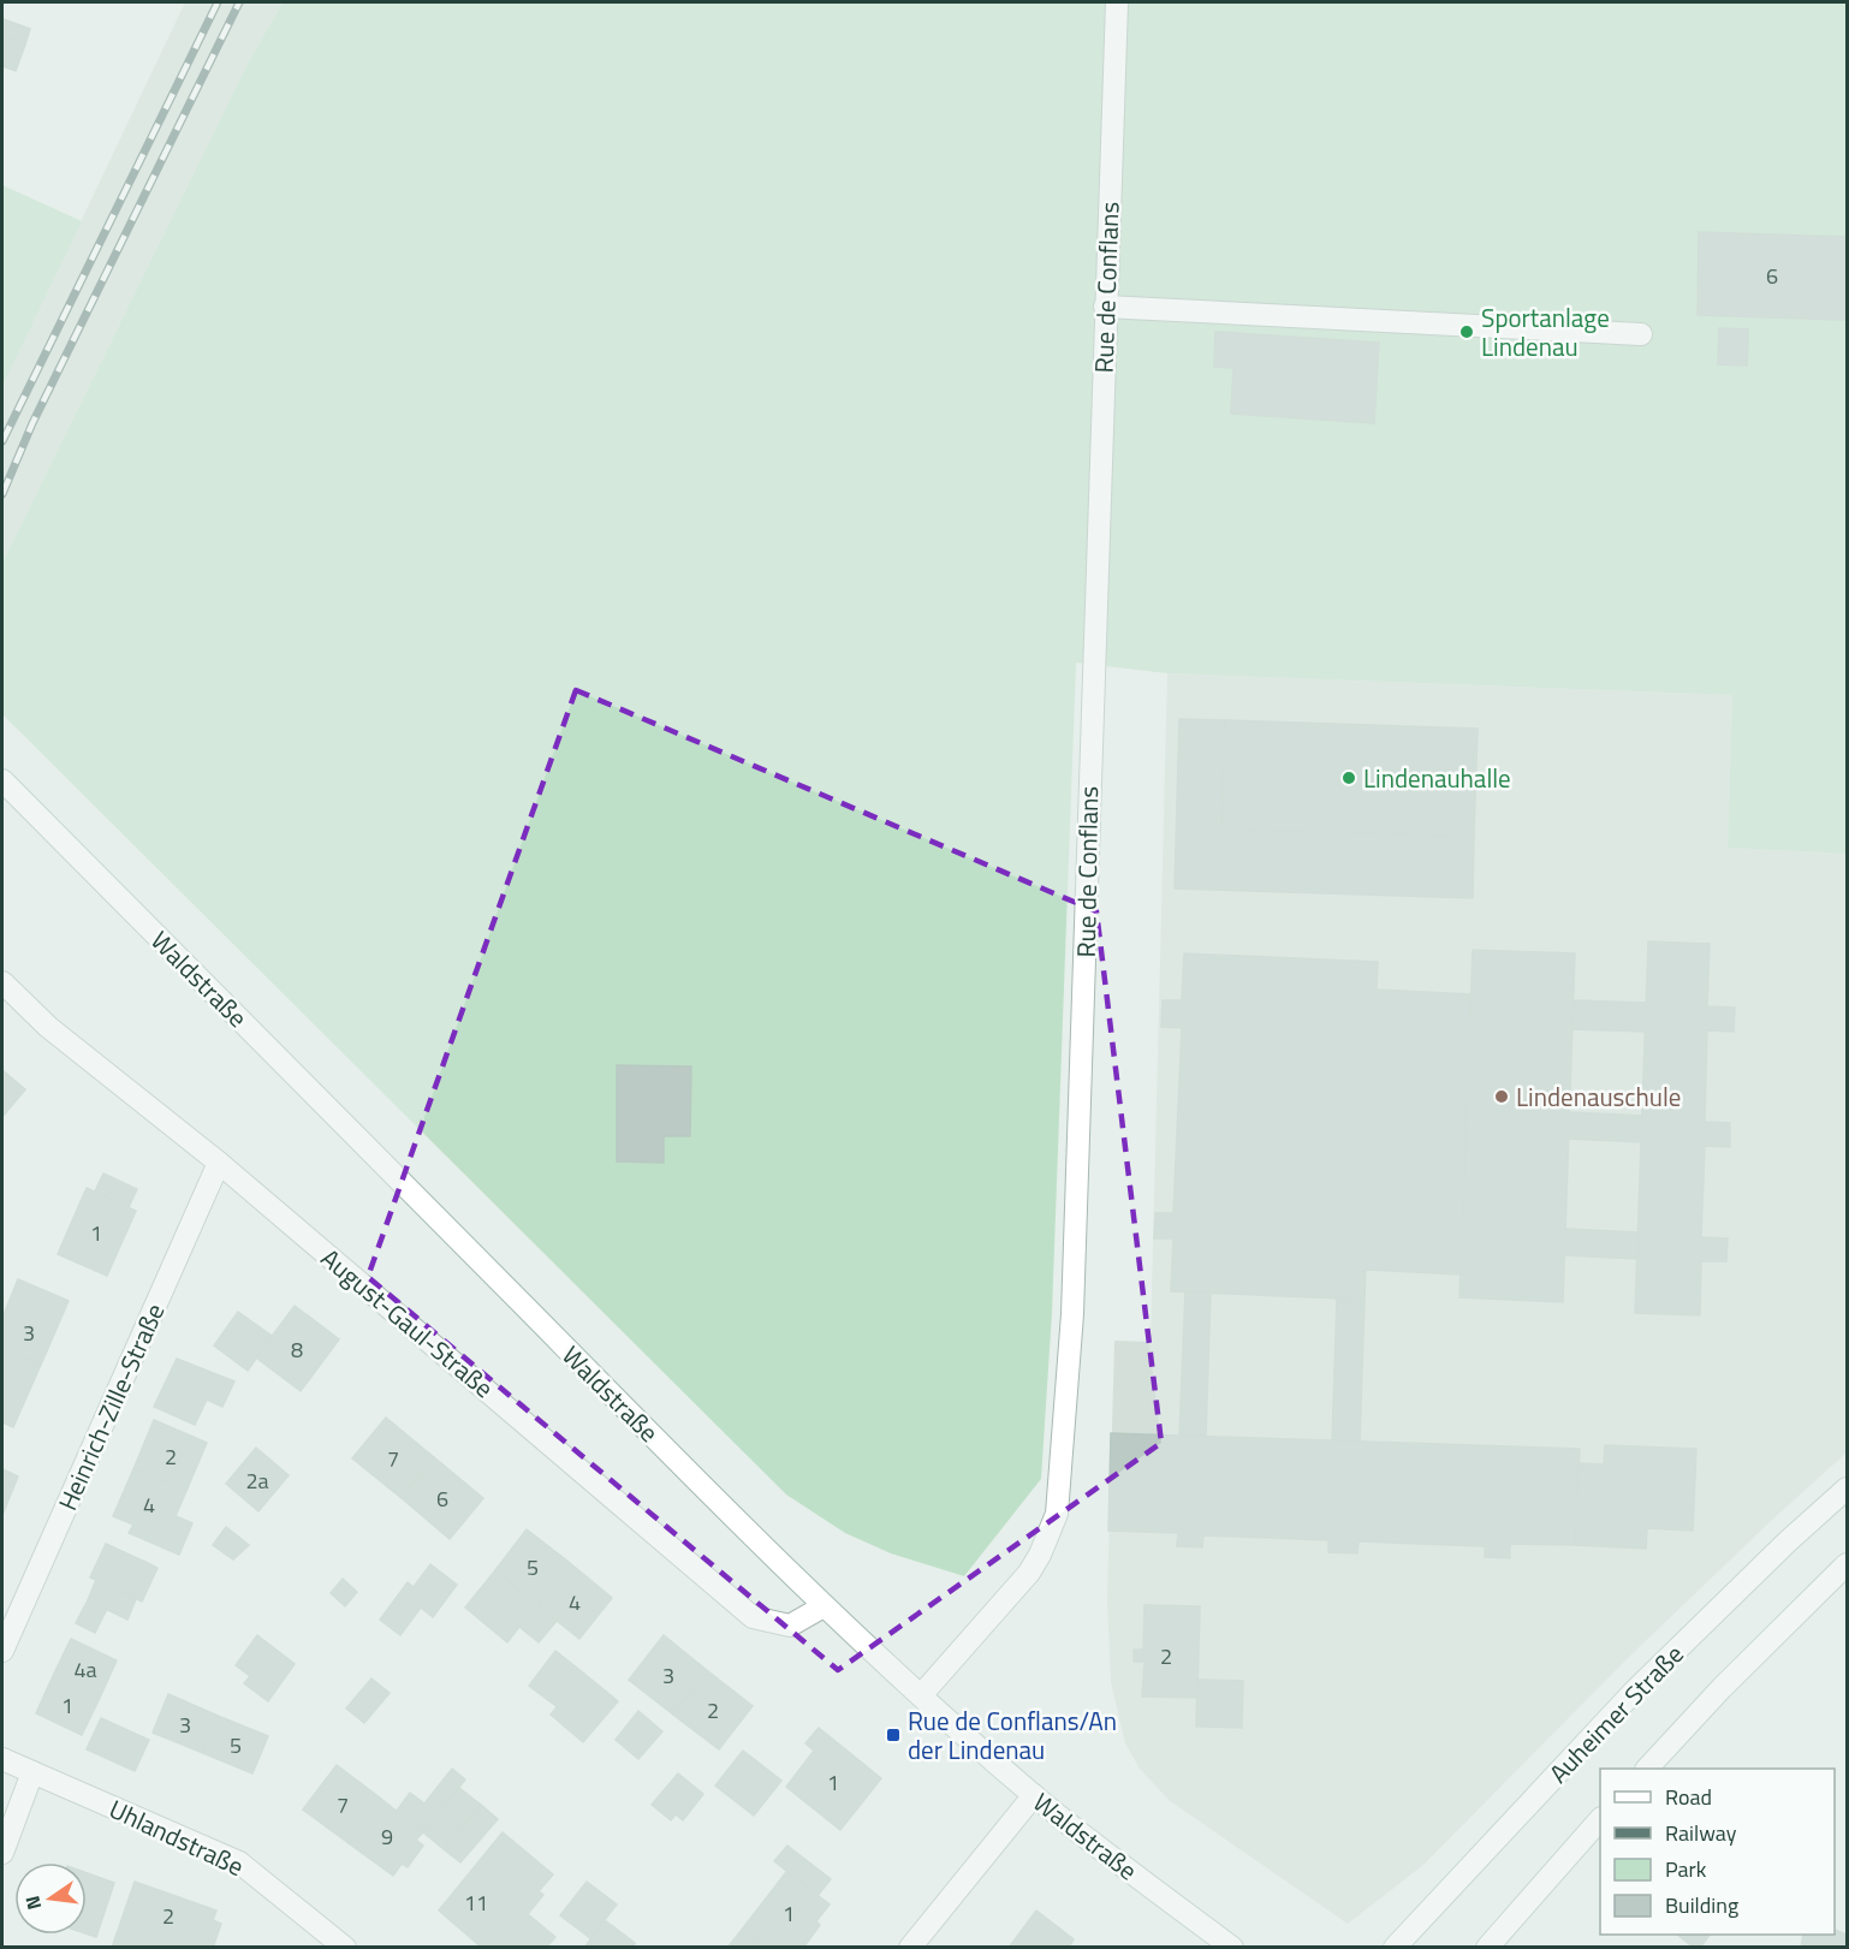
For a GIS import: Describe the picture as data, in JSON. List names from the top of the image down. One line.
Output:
{"streets":{"street":["Rue de Conflans","Waldstraße","August-Gaul-Straße","Heinrich-Zille-Straße","Auheimer Straße","Uhlandstraße"]},"crossings":[["Rue de Conflans","Waldstraße"],["Waldstraße","August-Gaul-Straße"],["August-Gaul-Straße","Heinrich-Zille-Straße"]],"places":{"other":["Sportanlage Lindenau","Lindenauhalle","Lindenauschule"],"transit":["Rue de Conflans/An der Lindenau"]},"house_numbers":["6","1","3","8","2","7","2a","6","4","5","4","2","4a","3","1","2","3","5","1","7","9","11","1","2"],"legend":["Road","Railway","Park","Building"],"north":"left"}
